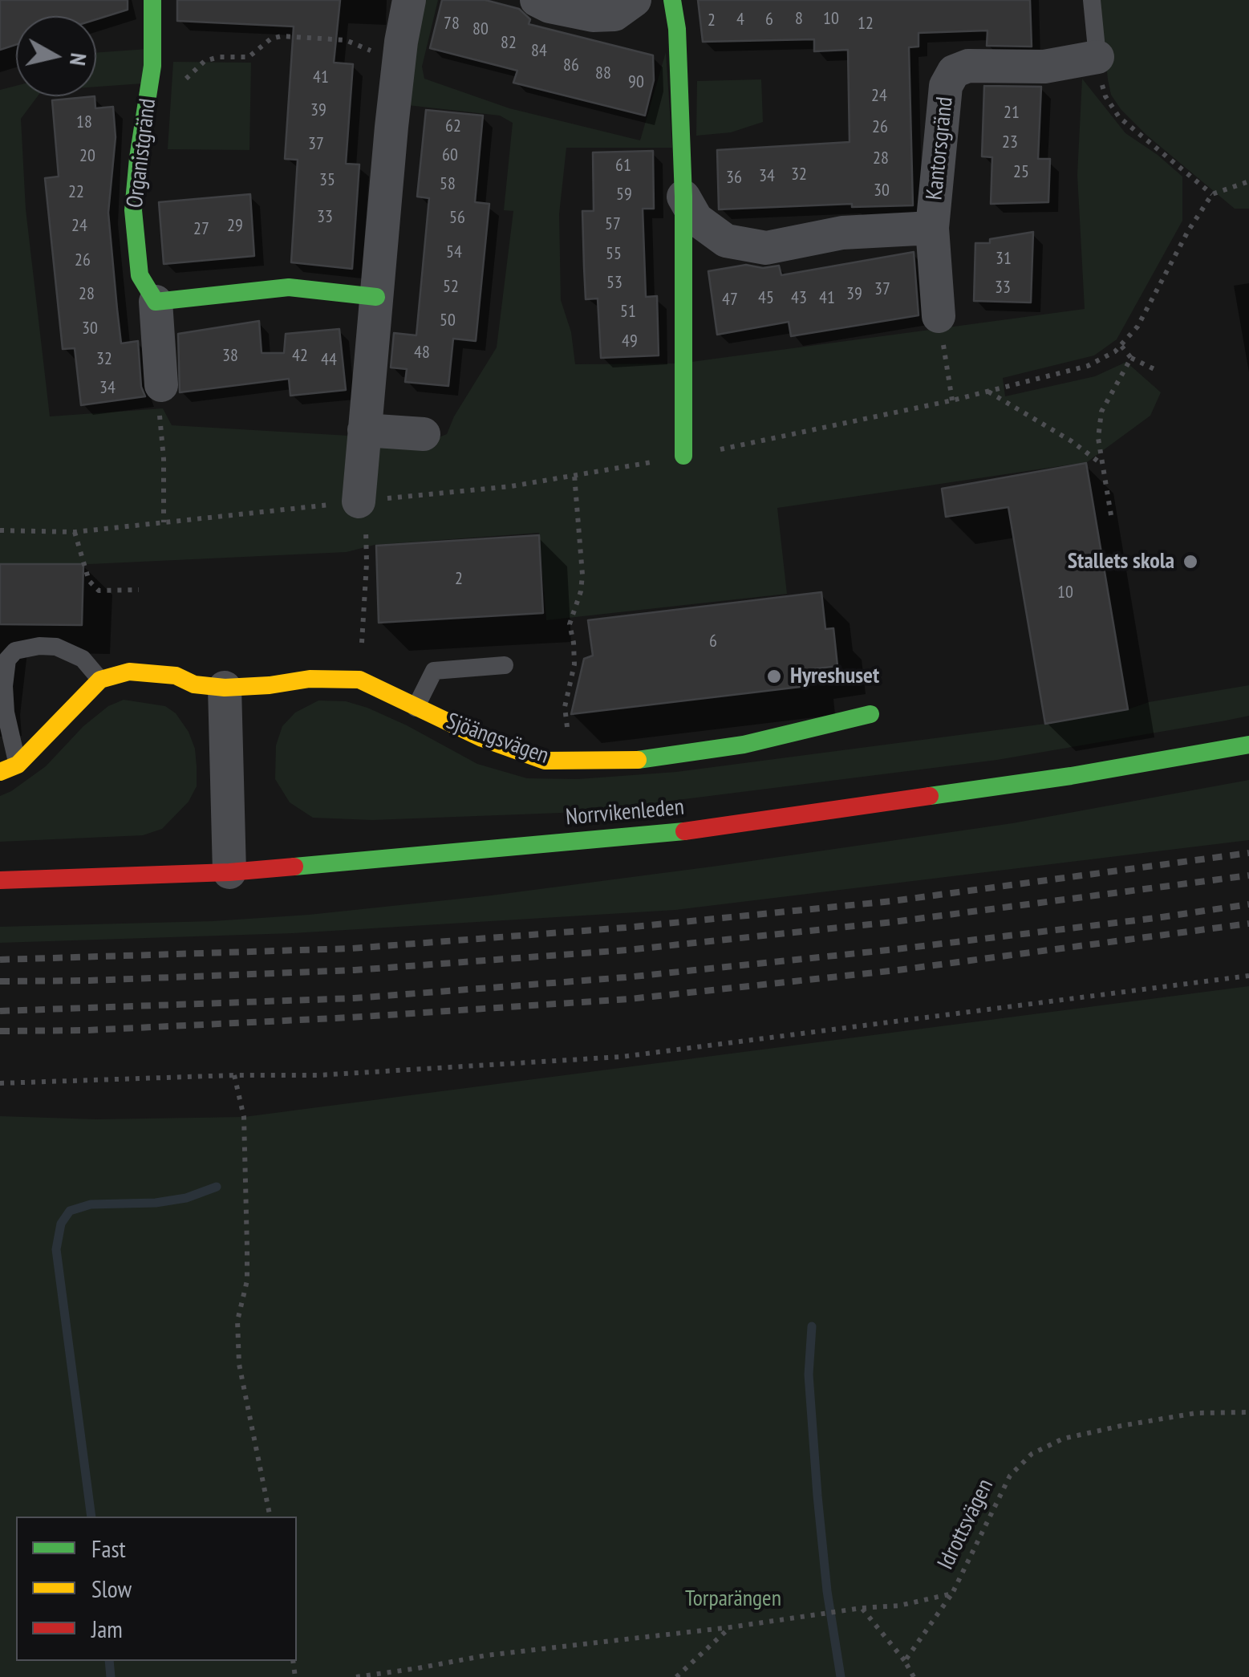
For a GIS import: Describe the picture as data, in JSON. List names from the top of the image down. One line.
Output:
{"streets":{"street":["Kantorsgränd","Organistgränd","Sjöängsvägen","Norrvikenleden"],"path":["Idrottsvägen"]},"parks":["Torparängen"],"places":["Stallets skola","Hyreshuset"],"house_numbers":["8","10","4","6","2","78","12","80","82","84","86","88","41","90","24","39","21","18","62","26","23","37","60","20","28","61","25","32","34","36","35","58","30","22","59","33","56","57","24","29","27","54","55","31","26","53","52","33","37","28","39","45","43","41","47","51","50","30","49","48","38","42","32","44","34","2","10","6"],"legend":["Fast","Slow","Jam"],"north":"right"}
